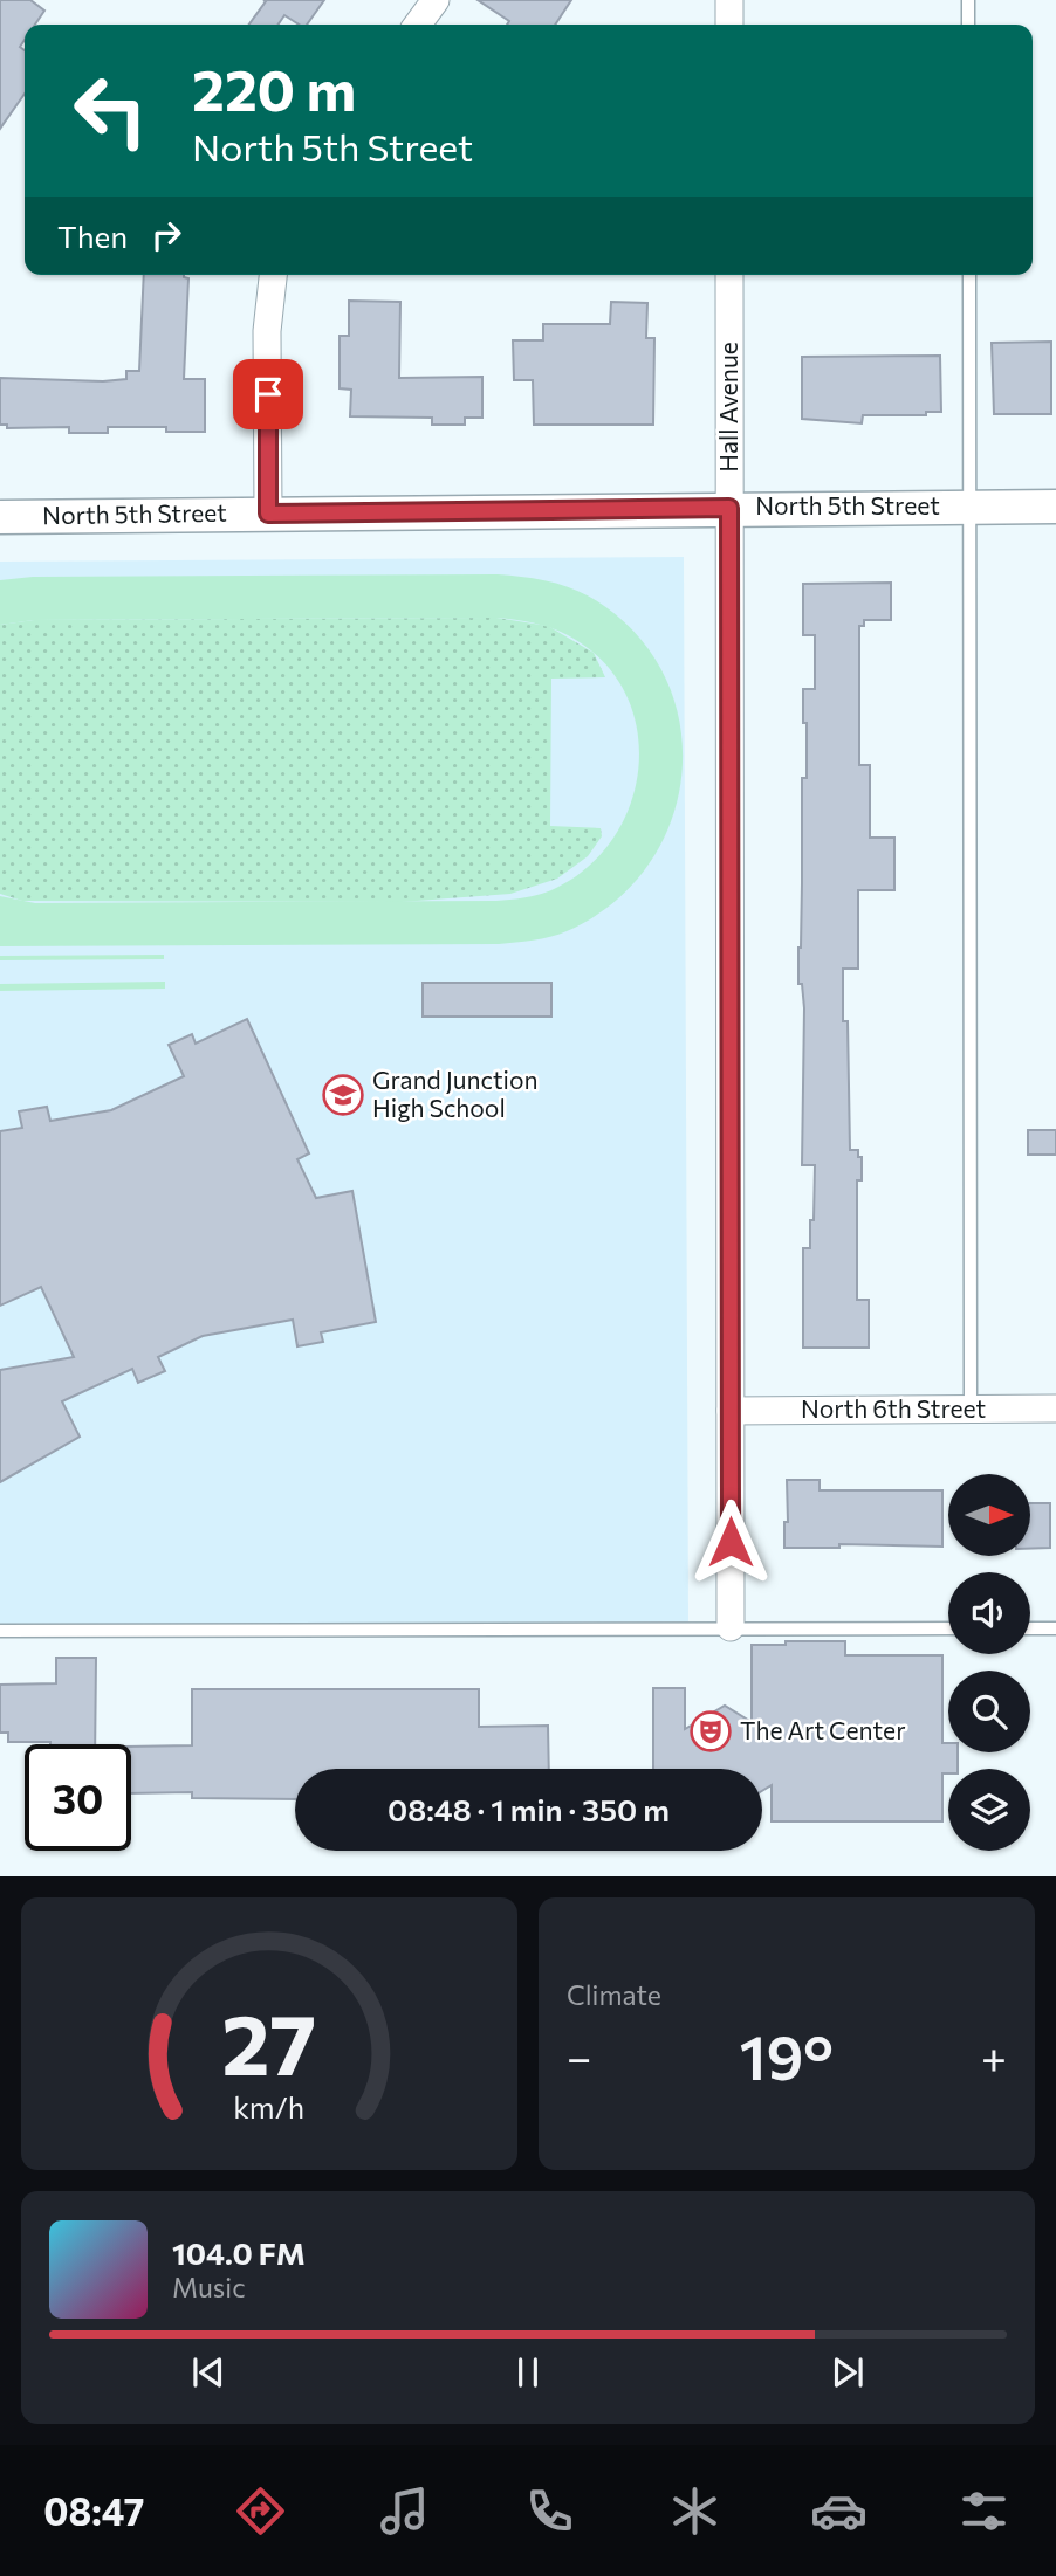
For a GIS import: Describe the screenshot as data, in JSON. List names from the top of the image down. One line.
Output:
{"streets":{"street":["Hall Avenue","North 5th Street","North 6th Street"]},"crossings":[["Hall Avenue","North 5th Street"],["Hall Avenue","North 6th Street"]],"places":{"school or university":["Grand Junction High School"],"theatre":["The Art Center"]},"north":"right","page":{"turn":["220 m","North 5th Street"],"then":"Then","limit":"30","trip":"08:48 · 1 min · 350 m","tile":"Climate","heat":["−","19°","+"],"song":["104.0 FM","Music"],"tabs":"08:47","gauge":["27","km/h"]}}
